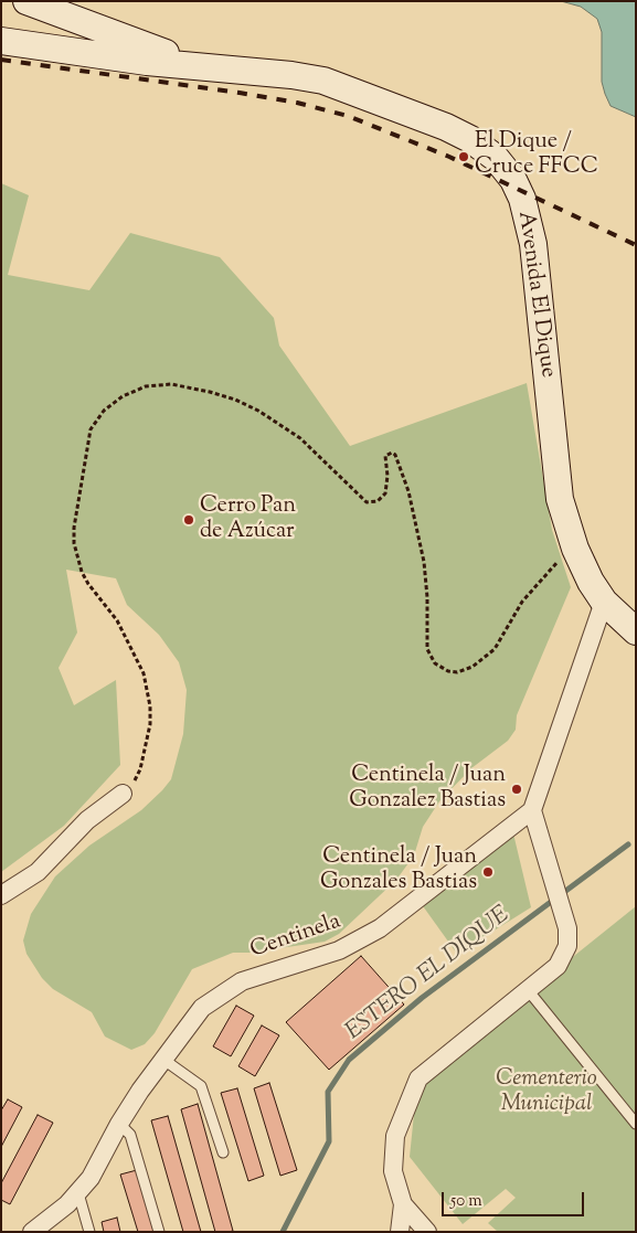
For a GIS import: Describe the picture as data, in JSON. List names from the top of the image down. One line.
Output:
{"streets":{"main road":["Avenida El Dique"],"street":["Centinela"]},"water":["ESTERO EL DIQUE"],"parks":["Cementerio Municipal"],"places":["El Dique / Cruce FFCC","Cerro Pan de Azúcar","Centinela / Juan Gonzalez Bastias","Centinela / Juan Gonzales Bastias"],"scale_bar":"50 m"}
